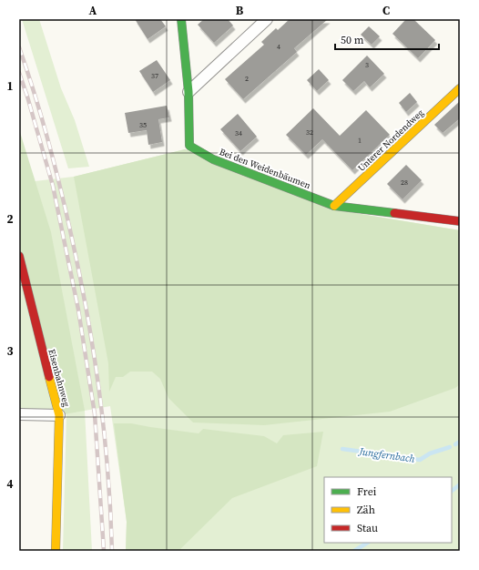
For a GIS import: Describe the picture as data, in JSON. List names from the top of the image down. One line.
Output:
{"streets":{"street":["Unterer Nordendweg","Bei den Weidenbäumen","Eisenbahnweg"]},"crossings":[["Unterer Nordendweg","Bei den Weidenbäumen"]],"water":["Jungfernbach"],"house_numbers":["4","3","37","2","35","32","34","1","28"],"legend":["Frei","Zäh","Stau"],"scale_bar":"50 m","grid":{"columns":["A","B","C"],"rows":["1","2","3","4"]}}
